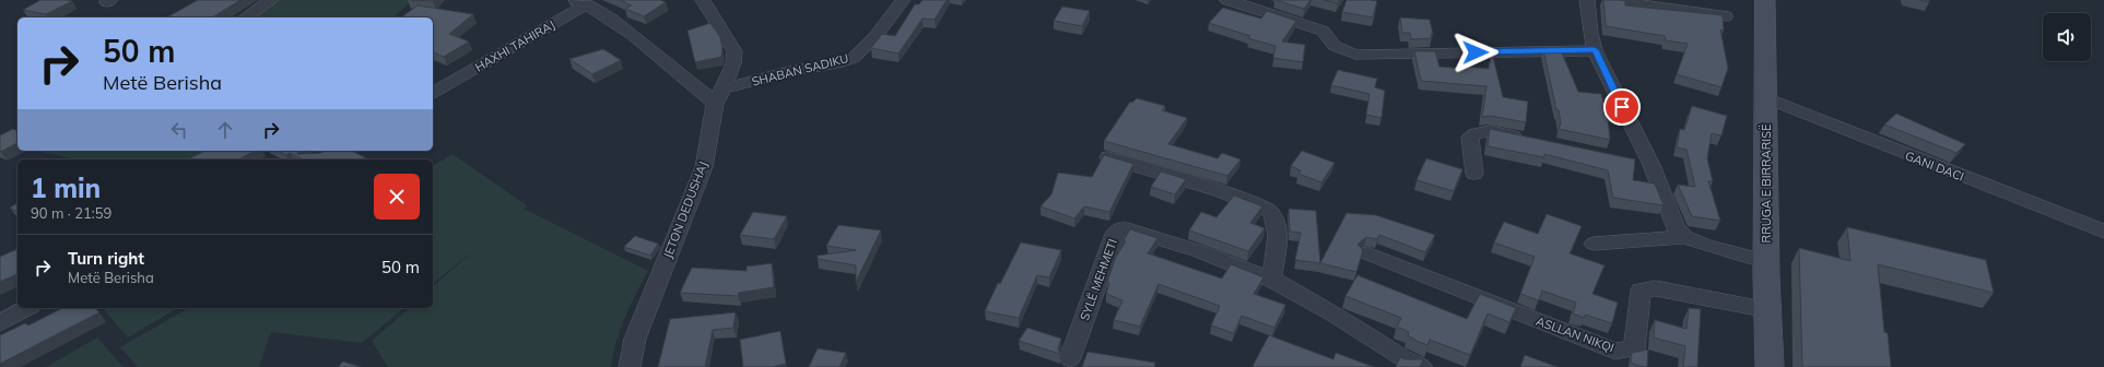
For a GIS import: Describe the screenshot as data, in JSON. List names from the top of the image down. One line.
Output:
{"streets":{"street":["HAXHI TAHIRAJ","SHABAN SADIKU","GANI DACI","RRUGA E BIRRARISË","JETON DEDUSHAJ","SYLË MEHMETI","ASLLAN NIKQI"]},"crossings":[["SHABAN SADIKU","JETON DEDUSHAJ"],["GANI DACI","RRUGA E BIRRARISË"],["RRUGA E BIRRARISË","ASLLAN NIKQI"]],"page":{"turn":["50 m","Metë Berisha"],"heading":["1 min","90 m · 21:59"],"list":[{"name":"Turn right","note":"Metë Berisha","value":"50 m"}]}}
